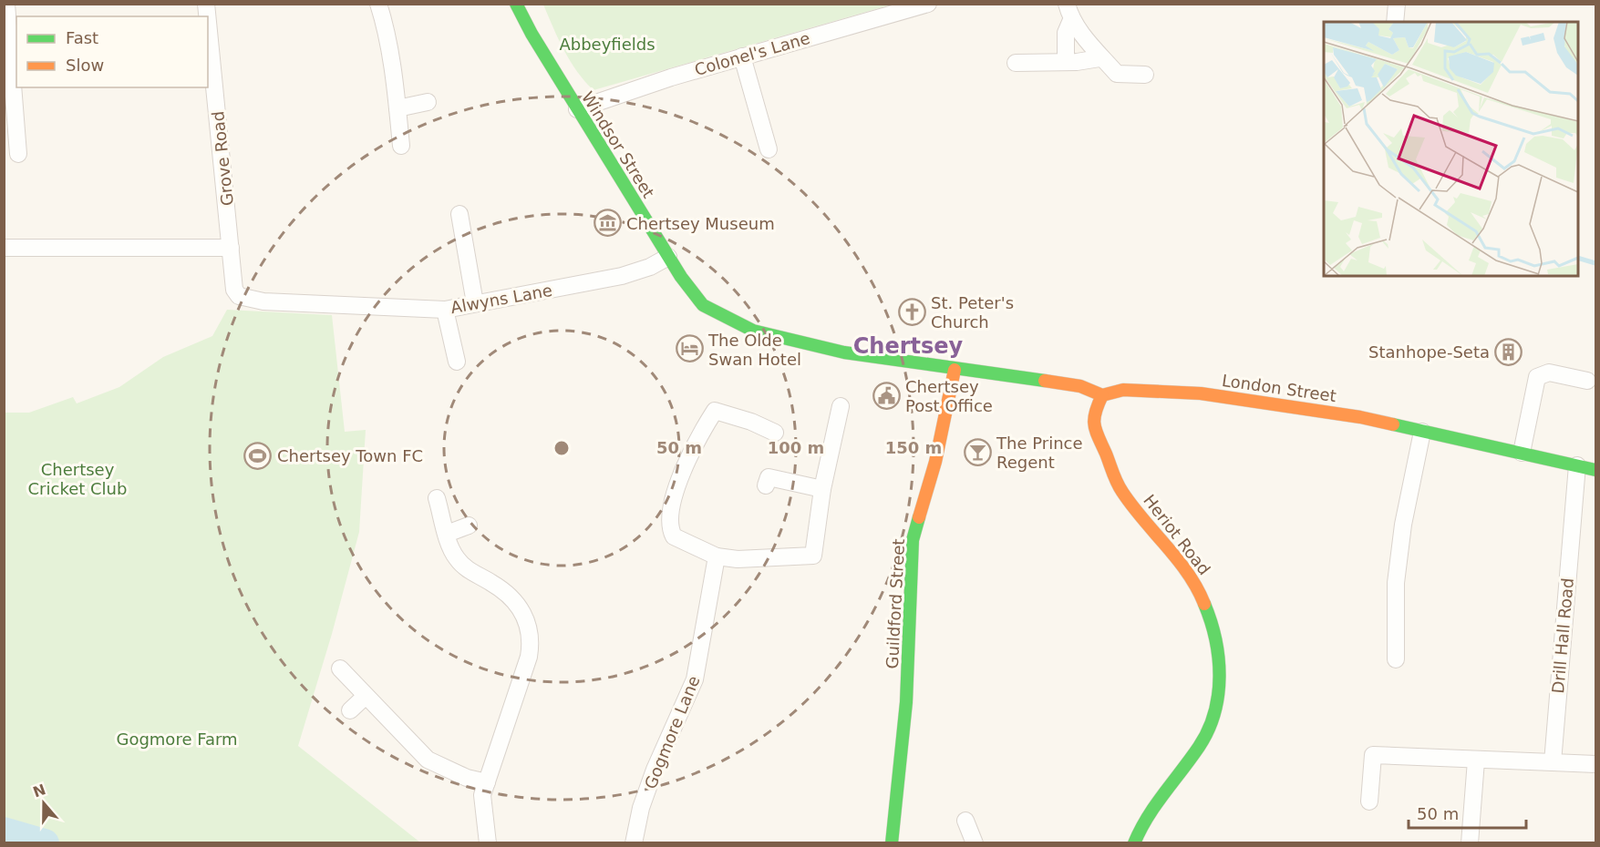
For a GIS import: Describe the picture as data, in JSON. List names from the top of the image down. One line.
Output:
{"streets":{"main road":["Windsor Street","London Street","Heriot Road","Guildford Street"],"street":["Colonel's Lane","Grove Road","Alwyns Lane","Drill Hall Road","Gogmore Lane"]},"crossings":[["Colonel's Lane","Windsor Street"],["Windsor Street","Alwyns Lane"],["Windsor Street","Guildford Street"],["Grove Road","Alwyns Lane"],["London Street","Heriot Road"],["London Street","Drill Hall Road"]],"districts":["Chertsey"],"parks":["Abbeyfields","Chertsey Cricket Club","Gogmore Farm"],"places":{"museum":["Chertsey Museum"],"church":["St. Peter's Church"],"hotel":["The Olde Swan Hotel"],"building":["Stanhope-Seta"],"public building":["Chertsey Post Office"],"bar":["The Prince Regent"],"sports":["Chertsey Town FC"]},"legend":["Fast","Slow"],"scale_bar":"50 m","north":"top","rings":["50 m","100 m","150 m"]}
